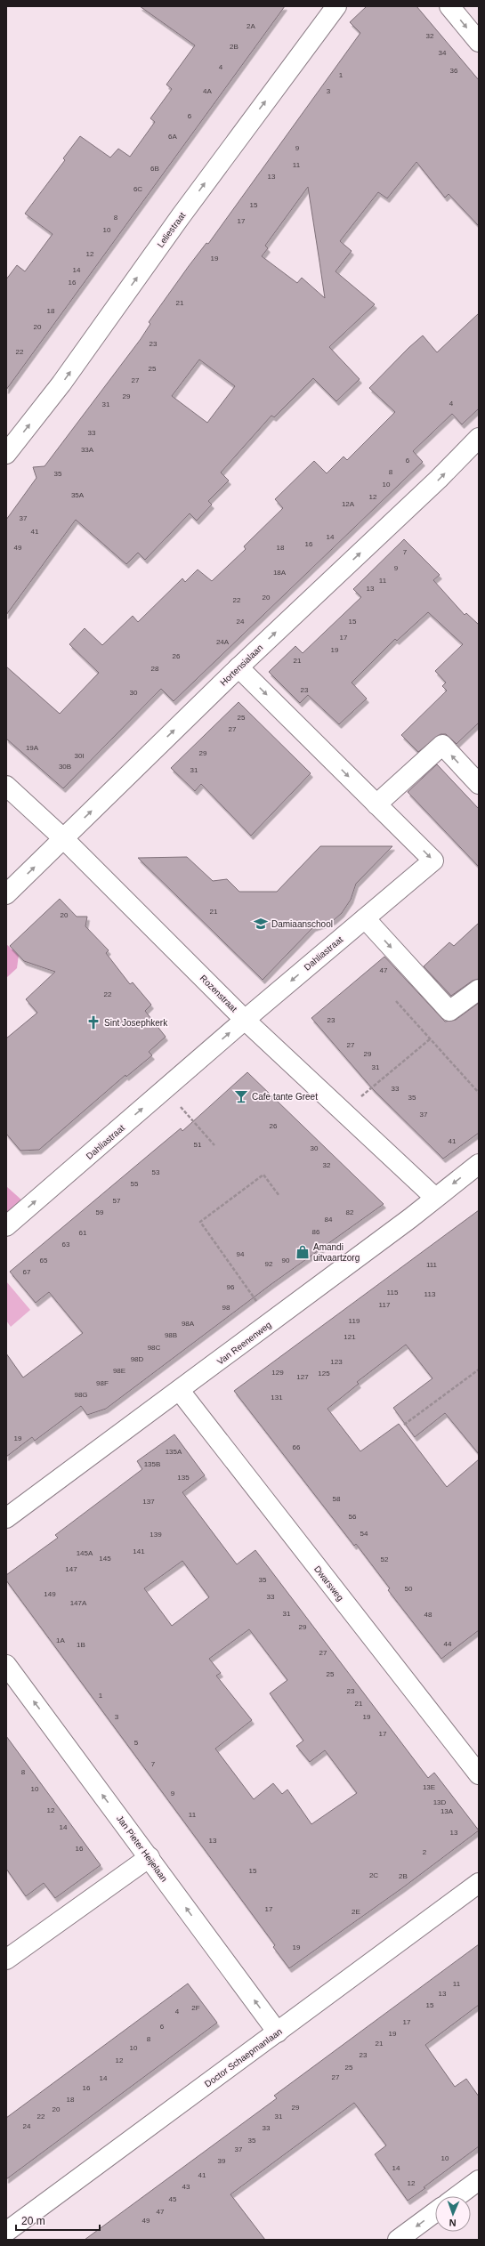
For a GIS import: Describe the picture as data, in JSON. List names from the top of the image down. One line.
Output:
{"streets":{"street":["Leliestraat","Hortensialaan","Dahliastraat","Rozenstraat","Van Reenenweg","Dwarsweg","Jan Pieter Heijelaan","Doctor Schaepmanlaan"]},"crossings":[["Hortensialaan","Dahliastraat"],["Hortensialaan","Rozenstraat"],["Dahliastraat","Rozenstraat"],["Rozenstraat","Van Reenenweg"],["Van Reenenweg","Dwarsweg"],["Jan Pieter Heijelaan","Doctor Schaepmanlaan"]],"one_way":["Leliestraat","Hortensialaan","Jan Pieter Heijelaan"],"places":{"school or university":["Damiaanschool"],"church":["Sint Josephkerk"],"bar":["Cafe tante Greet"],"shop":["Amandi uitvaartzorg"]},"house_numbers":["2A","32","2B","34","4","36","1","4A","3","6","6A","9","11","6B","13","6C","15","8","17","10","12","19","14","16","21","18","20","23","22","25","27","29","4","31","33","33A","6","8","35","10","35A","12","12A","37","41","14","16","49","18","7","9","18A","11","13","20","22","24","15","17","24A","19","26","21","28","23","30","25","27","19A","29","30I","30B","31","21","20","47","22","23","27","29","31","33","35","37","26","41","51","30","32","53","55","57","59","82","84","86","61","63","94","65","90","92","111","67","96","115","113","117","98","119","98A","98B","121","98C","98D","123","98E","129","125","127","98F","98G","131","19","66","135A","135B","135","58","137","56","54","139","141","145A","145","52","147","35","50","149","33","147A","31","48","29","1A","44","1B","27","25","23","1","21","3","19","17","5","7","8","13E","10","9","13D","12","13A","11","14","13","13","16","2","15","2C","2B","17","2E","19","11","13","15","2F","4","17","6","19","8","21","10","23","12","25","27","14","16","18","29","20","22","31","24","33","35","37","10","39","14","41","12","43","45","47","49"],"scale_bar":"20 m","north":"bottom"}
